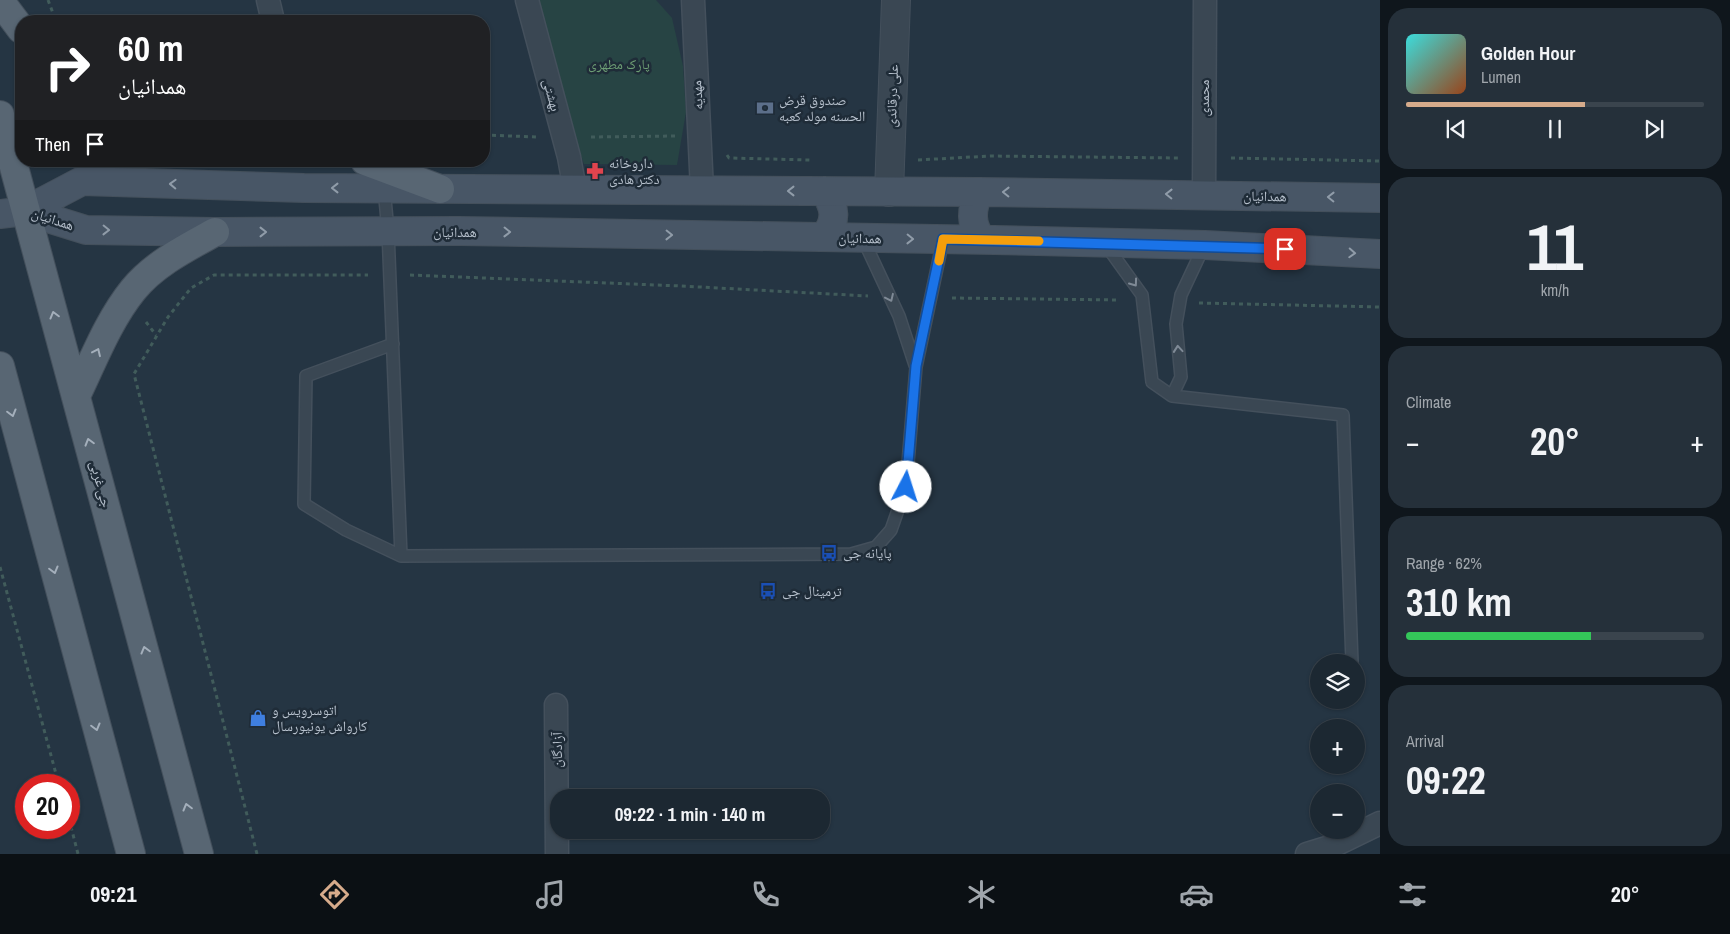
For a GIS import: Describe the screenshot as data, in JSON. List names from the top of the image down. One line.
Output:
{"streets":{"main road":["همدانیان","جی غربی"],"street":["بهشتی","مهدیه","علی درقائدی","محمدی","آزادگان"]},"crossings":[["بهشتی","همدانیان"],["مهدیه","همدانیان"],["علی درقائدی","همدانیان"],["محمدی","همدانیان"],["همدانیان","جی غربی"]],"parks":["پارک مطهری"],"places":{"bank":["صندوق قرض الحسنه مولد کعبه"],"pharmacy":["داروخانه دکتر هادی"],"bus stop":["پایانه جی","ترمینال جی"],"shop":["اتوسرویس و کارواش یونیورسال"]},"page":{"turn":["60 m","همدانیان"],"song":["Golden Hour","Lumen"],"then":"Then","tile":[["11","km/h"],"Climate",["Range · 62%","310 km"],["Arrival","09:22"]],"heat":["−","20°","+"],"map_buttons":["+","−"],"limit":"20","trip":"09:22 · 1 min · 140 m","tabs":["09:21","20°"]}}
